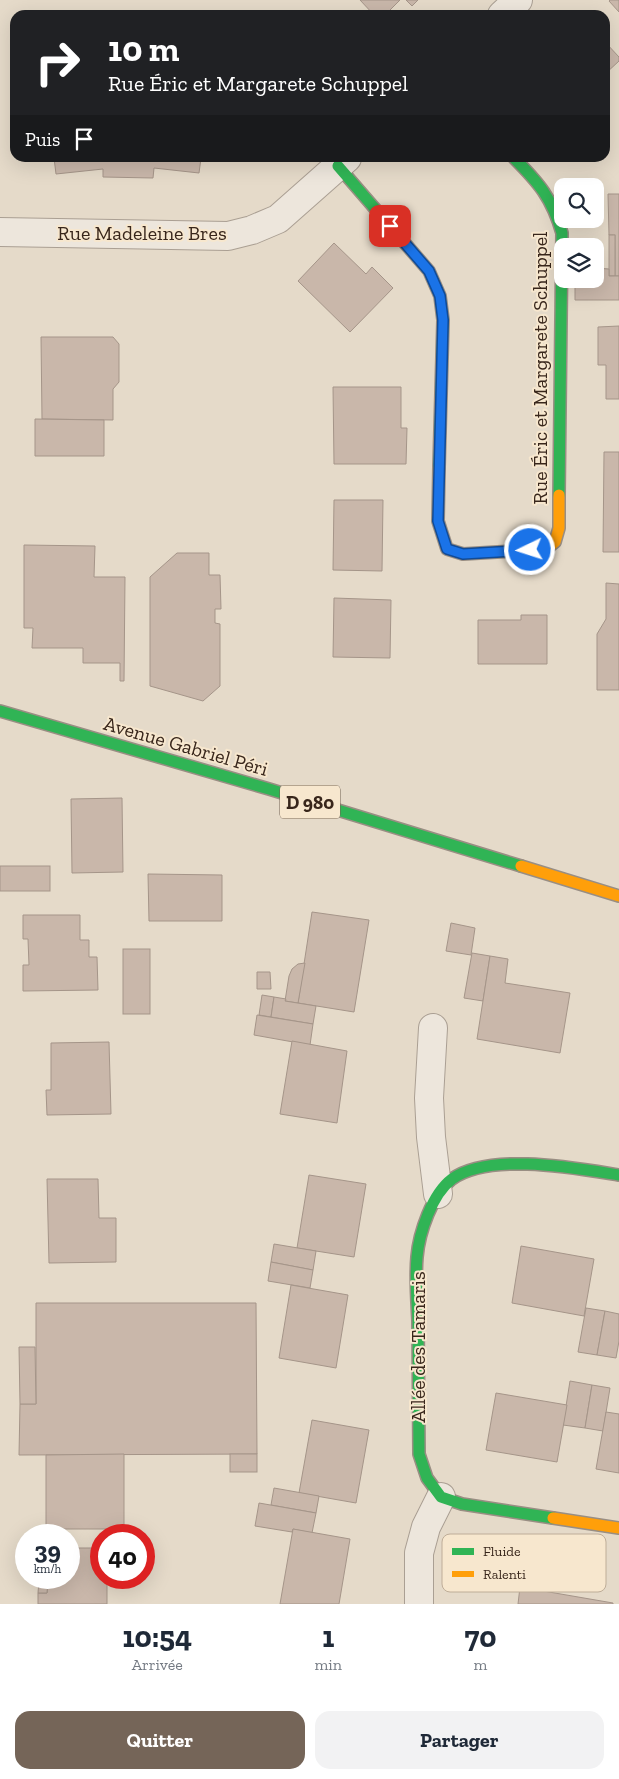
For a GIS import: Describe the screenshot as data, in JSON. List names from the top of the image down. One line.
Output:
{"streets":{"street":["Rue Madeleine Bres","Rue Éric et Margarete Schuppel","Avenue Gabriel Péri","D 980","Allée des Tamaris"]},"crossings":[["Rue Madeleine Bres","Rue Éric et Margarete Schuppel"]],"legend":["Fluide","Ralenti"],"page":{"turn":["10 m","Rue Éric et Margarete Schuppel"],"then":"Puis","speed":"39 km/h","limit":"40","eta":["10:54","Arrivée","1","min","70","m"],"buttons":["Quitter","Partager"]}}
